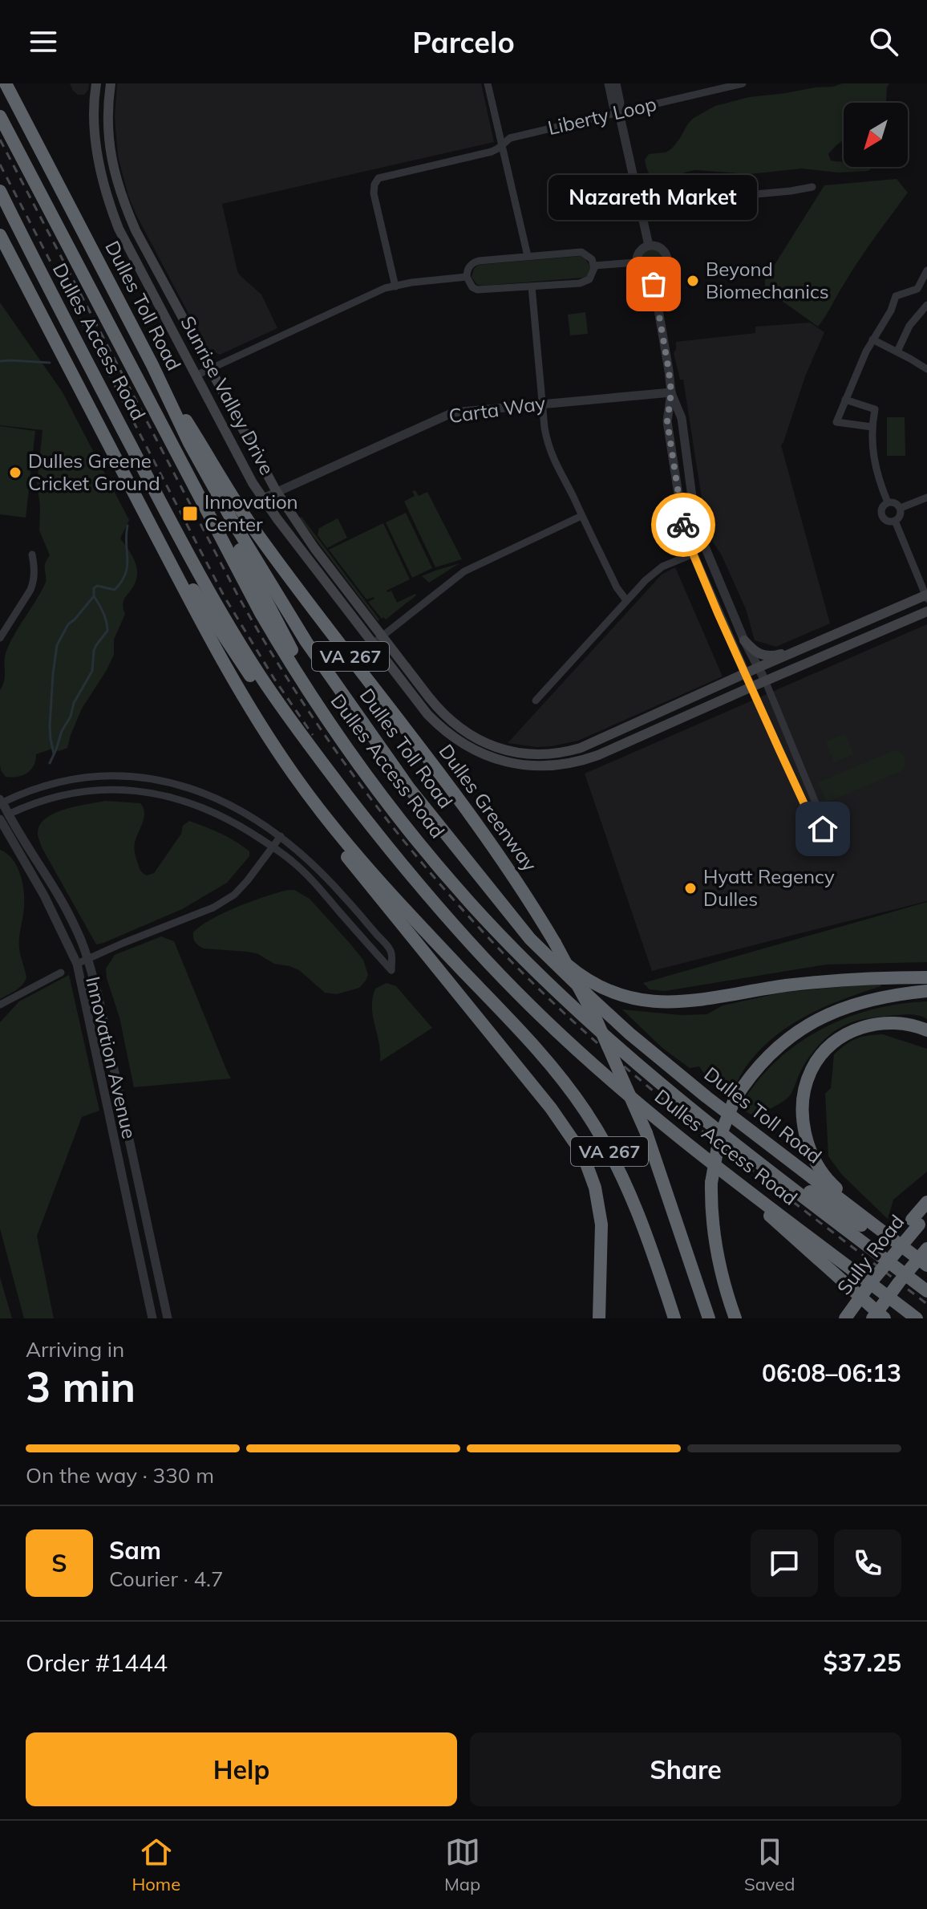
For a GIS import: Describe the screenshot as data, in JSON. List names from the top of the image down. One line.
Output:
{"streets":{"highway":["Dulles Toll Road","Dulles Access Road","VA 267","Dulles Greenway","Sully Road"],"main road":["Sunrise Valley Drive"],"street":["Liberty Loop","Carta Way","Innovation Avenue"]},"crossings":[["Dulles Toll Road","Dulles Greenway"],["Sunrise Valley Drive","Carta Way"]],"places":{"other":["Beyond Biomechanics","Nazareth Market","Dulles Greene Cricket Ground","Hyatt Regency Dulles"],"transit":["Innovation Center"]},"north":"bottom left","page":{"header":"Parcelo","bubble":"Nazareth Market","heading":["3 min","Arriving in","06:08–06:13"],"panel":["Sam","Courier · 4.7","Order #1444","$37.25"],"bar":"On the way · 330 m","round":"S","buttons":["Help","Share"],"tabs":["Home","Map","Saved"]}}
